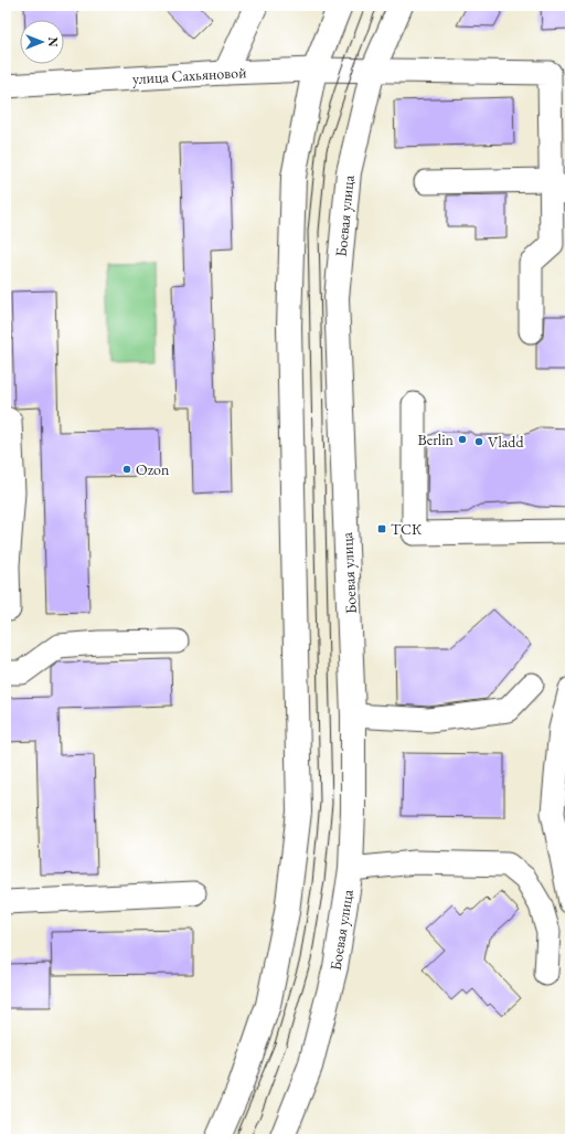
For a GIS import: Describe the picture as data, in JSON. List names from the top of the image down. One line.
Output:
{"streets":{"main road":["Боевая улица"],"street":["улица Сахьяновой"]},"crossings":[["улица Сахьяновой","Боевая улица"]],"places":{"other":["Berlin","Vladd","Ozon"],"transit":["ТСК"]},"north":"right"}
